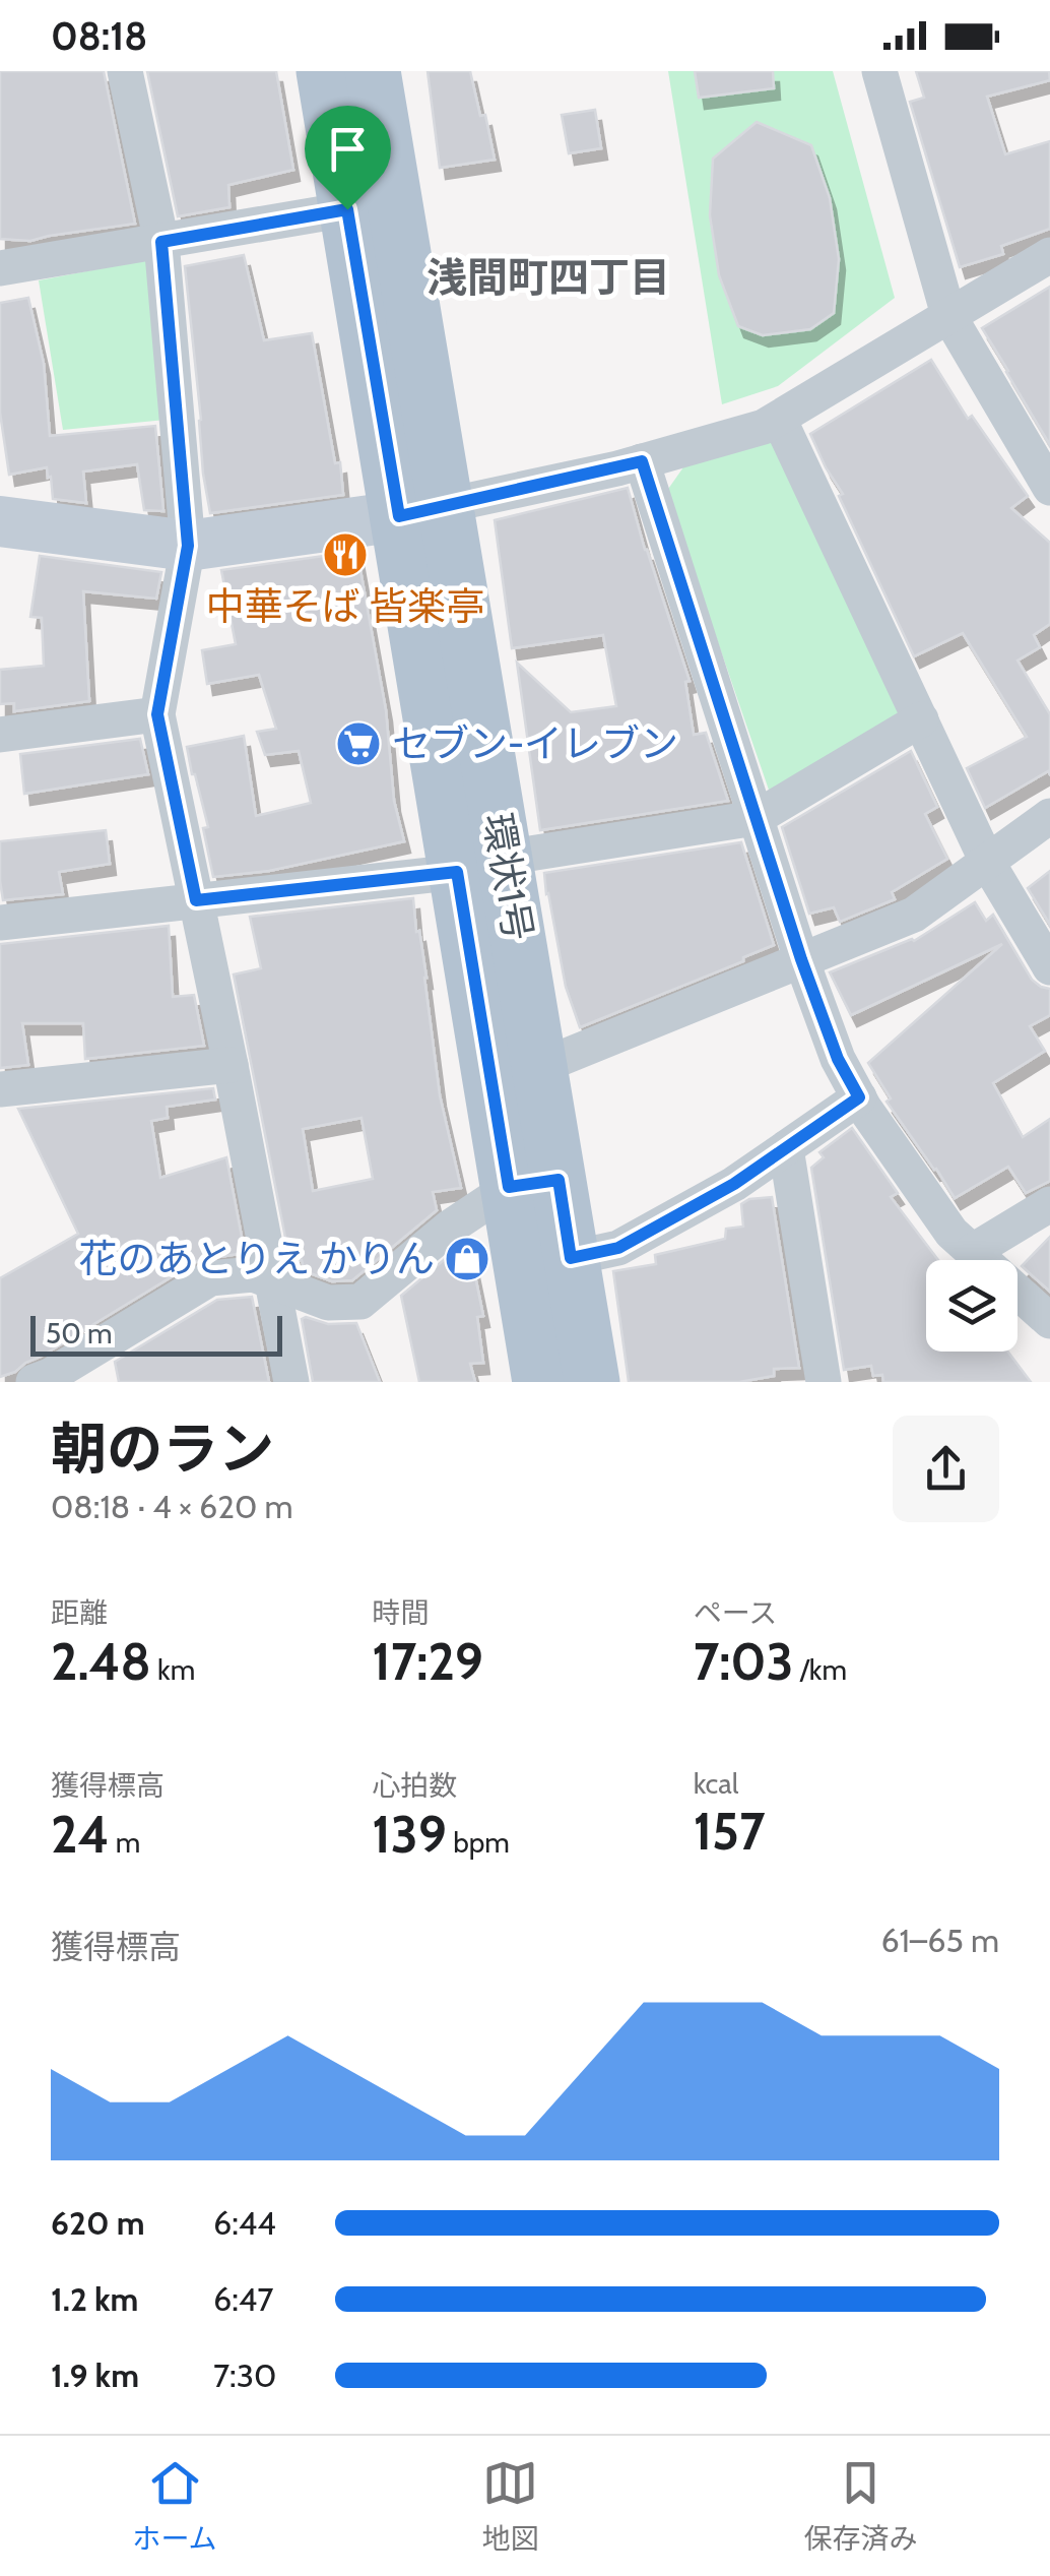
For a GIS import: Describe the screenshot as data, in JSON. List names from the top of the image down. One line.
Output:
{"streets":{"main road":["環状1号"]},"districts":["浅間町四丁目"],"places":{"restaurant":["中華そば 皆楽亭"],"supermarket":["セブン-イレブン"],"shop":["花のあとりえ かりん"]},"scale_bar":"50 m","page":{"status":"08:18","scale":"50 m","heading":["朝のラン","08:18 · 4 × 620 m"],"stats":[["距離","2.48 km"],["時間","17:29"],["ペース","7:03 /km"],["獲得標高","24 m"],["心拍数","139 bpm"],["kcal","157"]],"chart":["獲得標高","61–65 m"],"list":[{"name":"620 m","note":"6:44"},{"name":"1.2 km","note":"6:47"},{"name":"1.9 km","note":"7:30"}],"tabs":["ホーム","地図","保存済み"]}}
